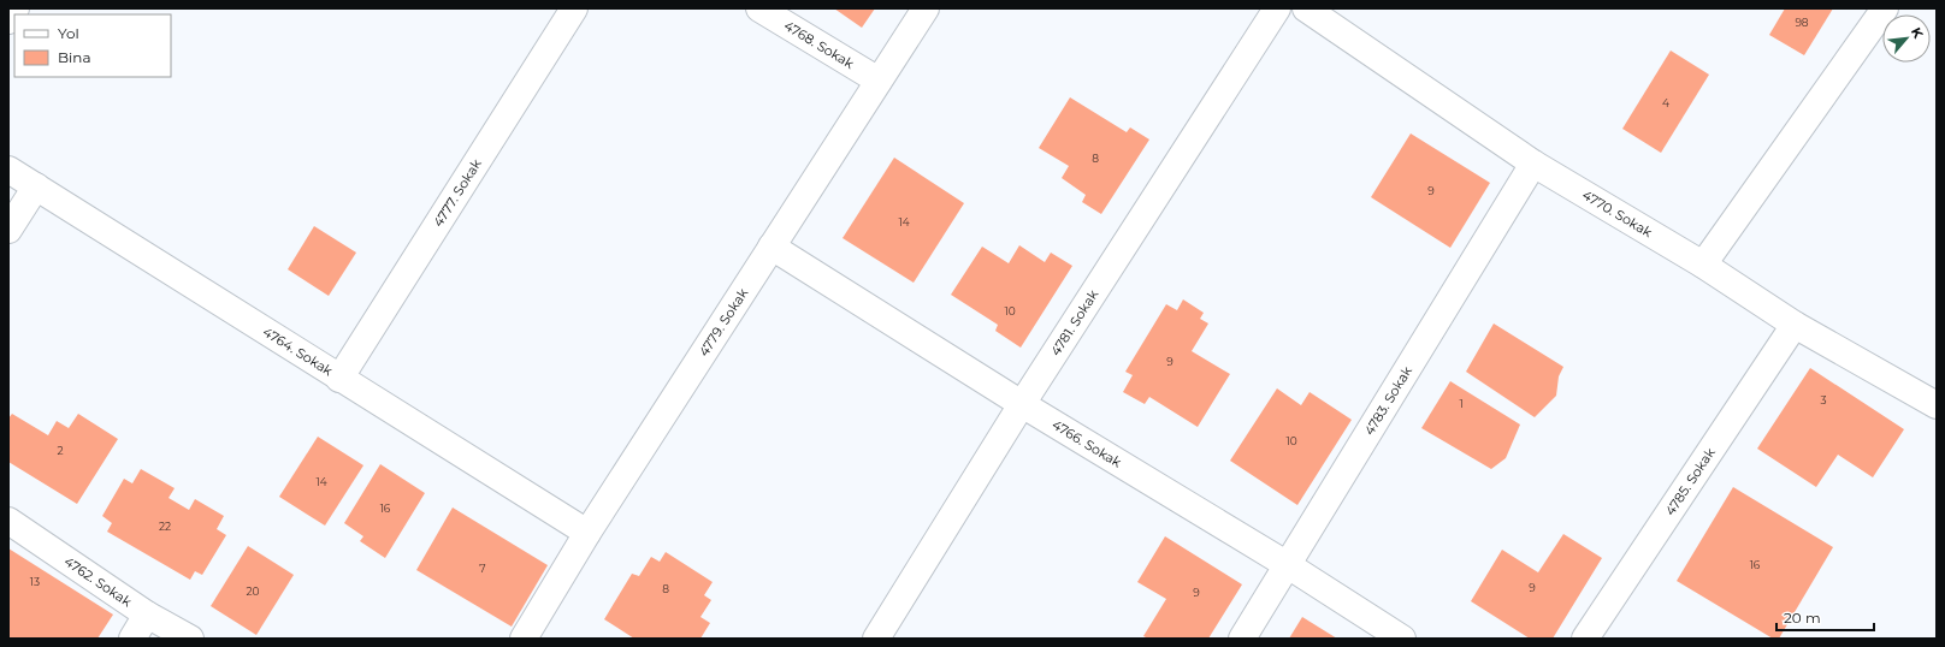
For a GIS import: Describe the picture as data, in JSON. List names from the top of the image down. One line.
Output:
{"streets":{"street":["4768. Sokak","4777. Sokak","4770. Sokak","4779. Sokak","4781. Sokak","4764. Sokak","4783. Sokak","4766. Sokak","4785. Sokak","4762. Sokak"]},"crossings":[["4768. Sokak","4779. Sokak"],["4777. Sokak","4764. Sokak"],["4770. Sokak","4783. Sokak"],["4770. Sokak","4785. Sokak"],["4779. Sokak","4764. Sokak"],["4779. Sokak","4766. Sokak"],["4781. Sokak","4766. Sokak"],["4783. Sokak","4766. Sokak"]],"house_numbers":["98","4","8","9","14","10","9","3","1","10","2","14","16","22","16","7","13","9","8","20","9"],"legend":["Yol","Bina"],"scale_bar":"20 m","north":"top right"}
